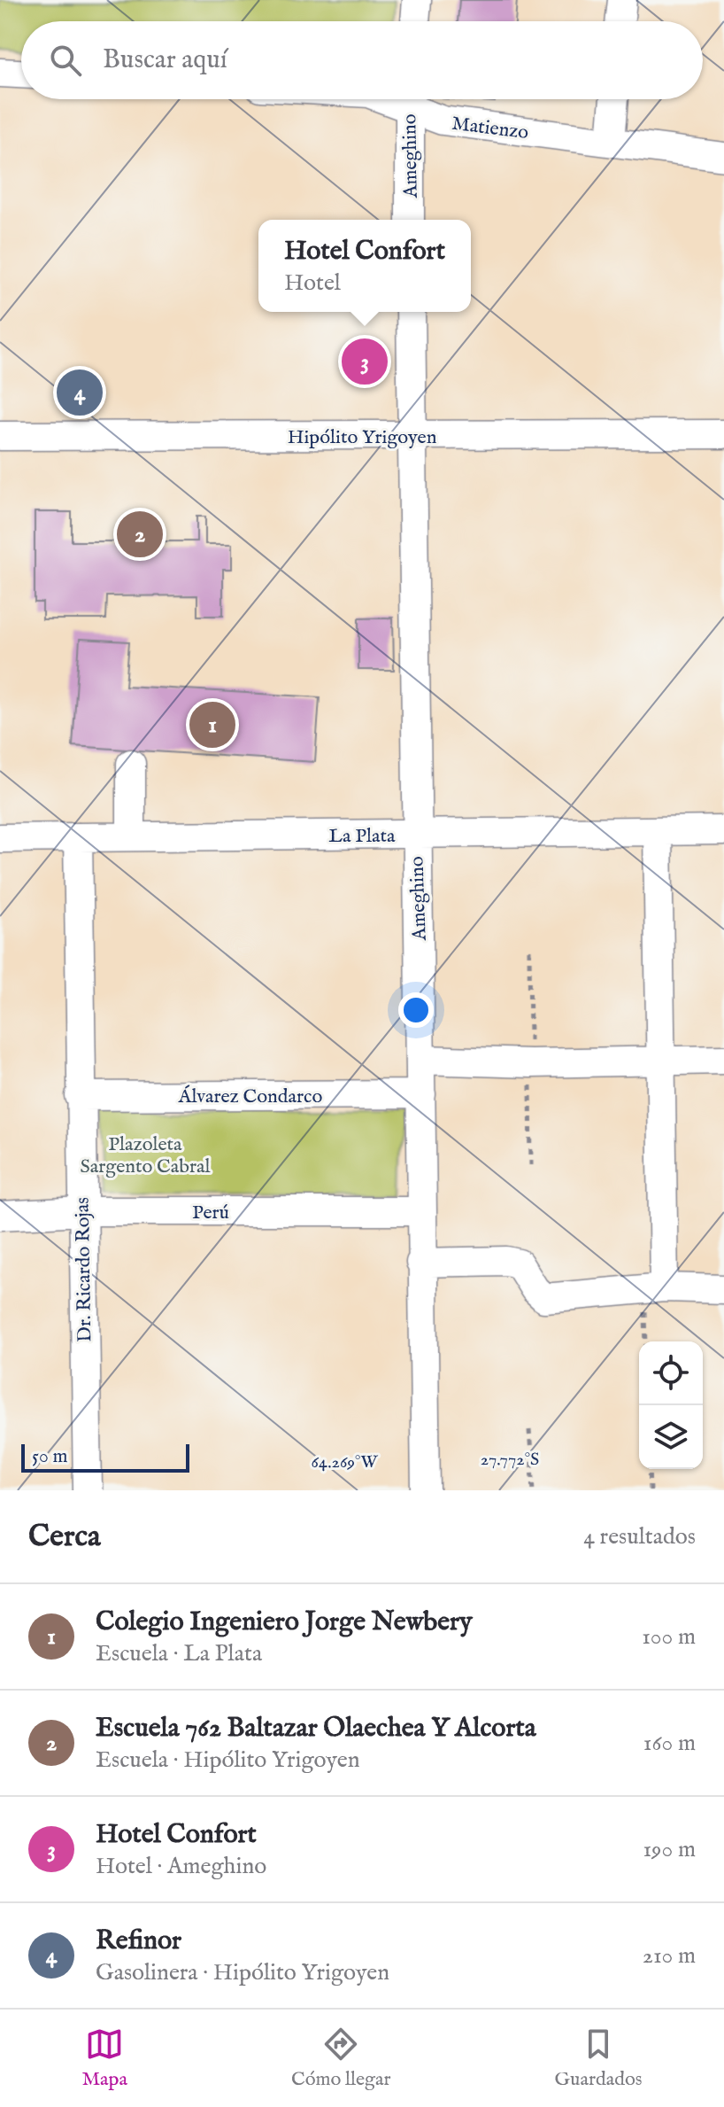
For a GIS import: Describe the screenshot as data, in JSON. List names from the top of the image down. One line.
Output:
{"streets":{"street":["Matienzo","Ameghino","Hipólito Yrigoyen","La Plata","Álvarez Condarco","Perú","Dr. Ricardo Rojas"]},"crossings":[["Ameghino","Hipólito Yrigoyen"],["Ameghino","La Plata"],["Ameghino","Álvarez Condarco"],["Ameghino","Perú"],["La Plata","Dr. Ricardo Rojas"],["Álvarez Condarco","Dr. Ricardo Rojas"],["Perú","Dr. Ricardo Rojas"]],"parks":["Plazoleta Sargento Cabral"],"scale_bar":"50 m","page":{"search":"Buscar aquí","popup":["Hotel Confort","Hotel"],"pins":["3","4","2","1"],"scale":"50 m","heading":["Cerca","4 resultados"],"list":[{"mark":"1","name":"Colegio Ingeniero Jorge Newbery","note":"Escuela · La Plata","value":"100 m"},{"mark":"2","name":"Escuela 762 Baltazar Olaechea Y Alcorta","note":"Escuela · Hipólito Yrigoyen","value":"160 m"},{"mark":"3","name":"Hotel Confort","note":"Hotel · Ameghino","value":"190 m"},{"mark":"4","name":"Refinor","note":"Gasolinera · Hipólito Yrigoyen","value":"210 m"}],"nav":["Mapa","Cómo llegar","Guardados"]},"coordinates":["27.772°S","64.269°W"]}
